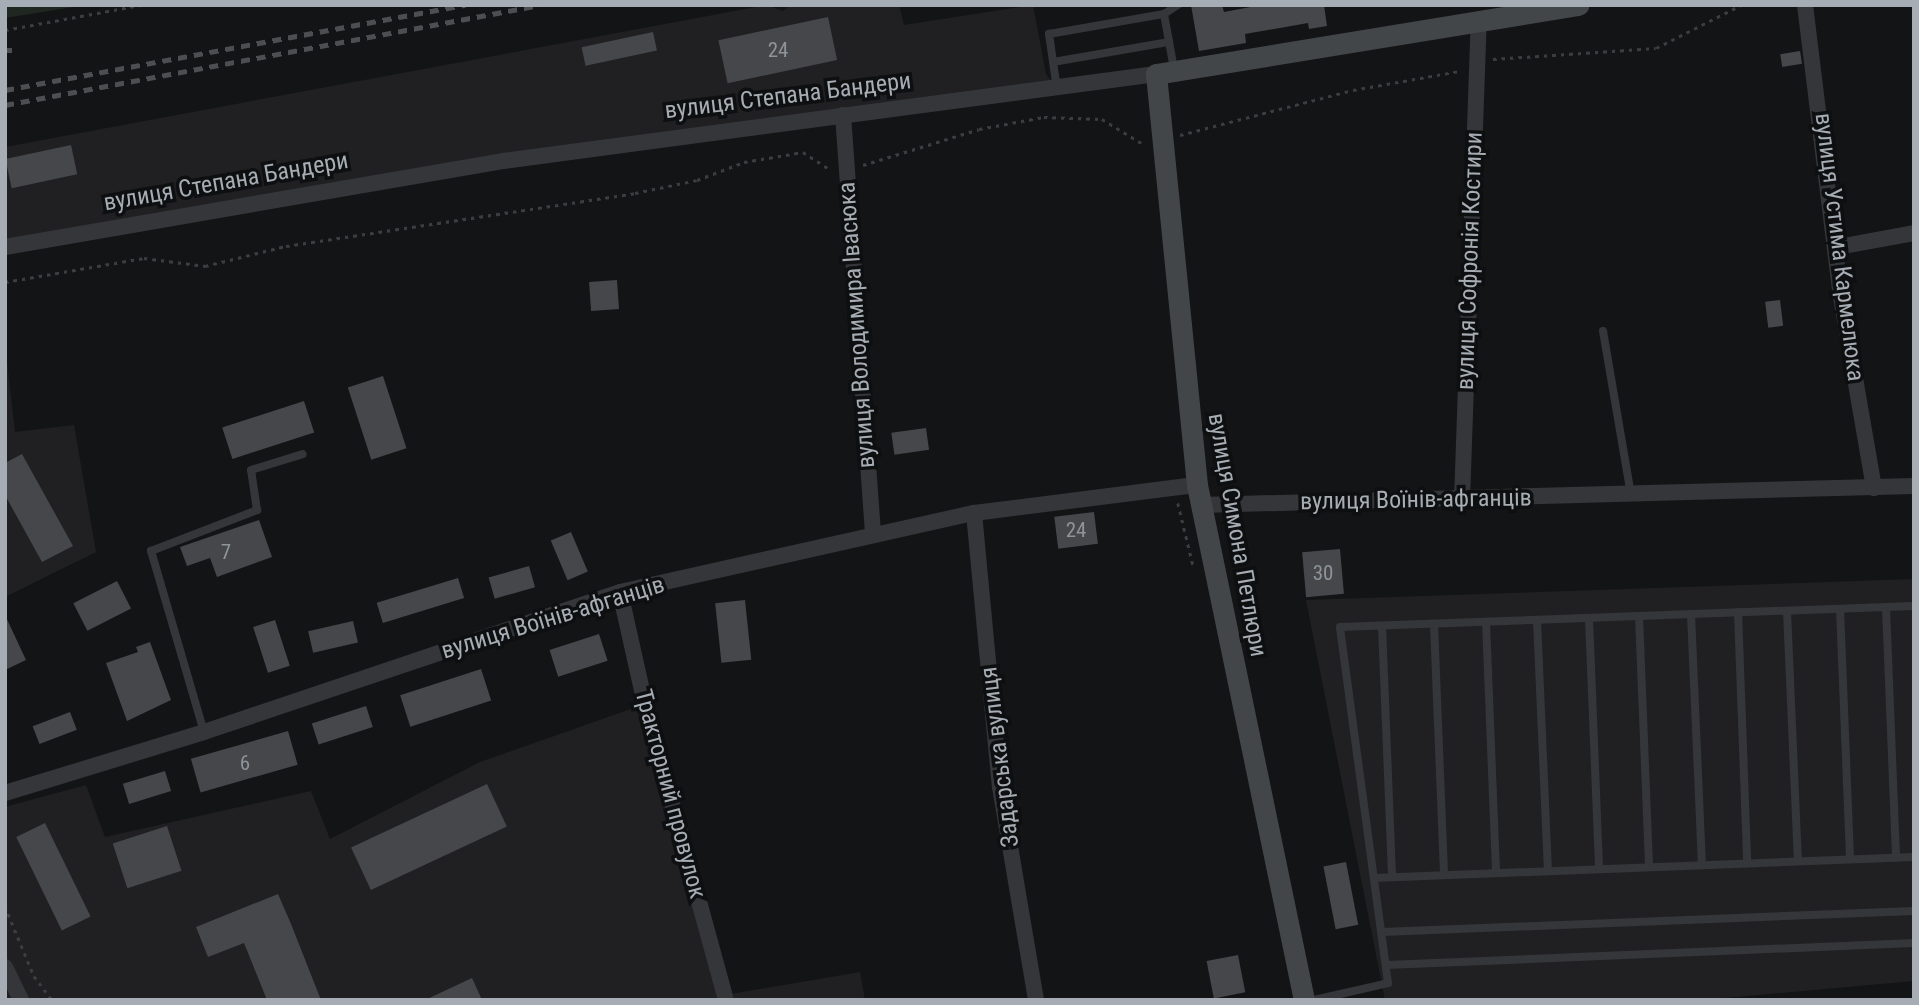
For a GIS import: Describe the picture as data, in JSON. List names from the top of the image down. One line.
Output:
{"streets":{"street":["вулиця Степана Бандери","вулиця Устима Кармелюка","вулиця Софронія Костири","вулиця Володимира Івасюка","вулиця Воїнів-афганців","вулиця Симона Петлюри","Задарська вулиця","Тракторний провулок"]},"crossings":[["вулиця Степана Бандери","вулиця Софронія Костири"],["вулиця Степана Бандери","вулиця Володимира Івасюка"],["вулиця Степана Бандери","вулиця Симона Петлюри"],["вулиця Устима Кармелюка","вулиця Воїнів-афганців"],["вулиця Софронія Костири","вулиця Воїнів-афганців"],["вулиця Володимира Івасюка","вулиця Воїнів-афганців"],["вулиця Воїнів-афганців","вулиця Симона Петлюри"],["вулиця Воїнів-афганців","Задарська вулиця"],["вулиця Воїнів-афганців","Тракторний провулок"]],"house_numbers":["24","24","7","30","6"]}
